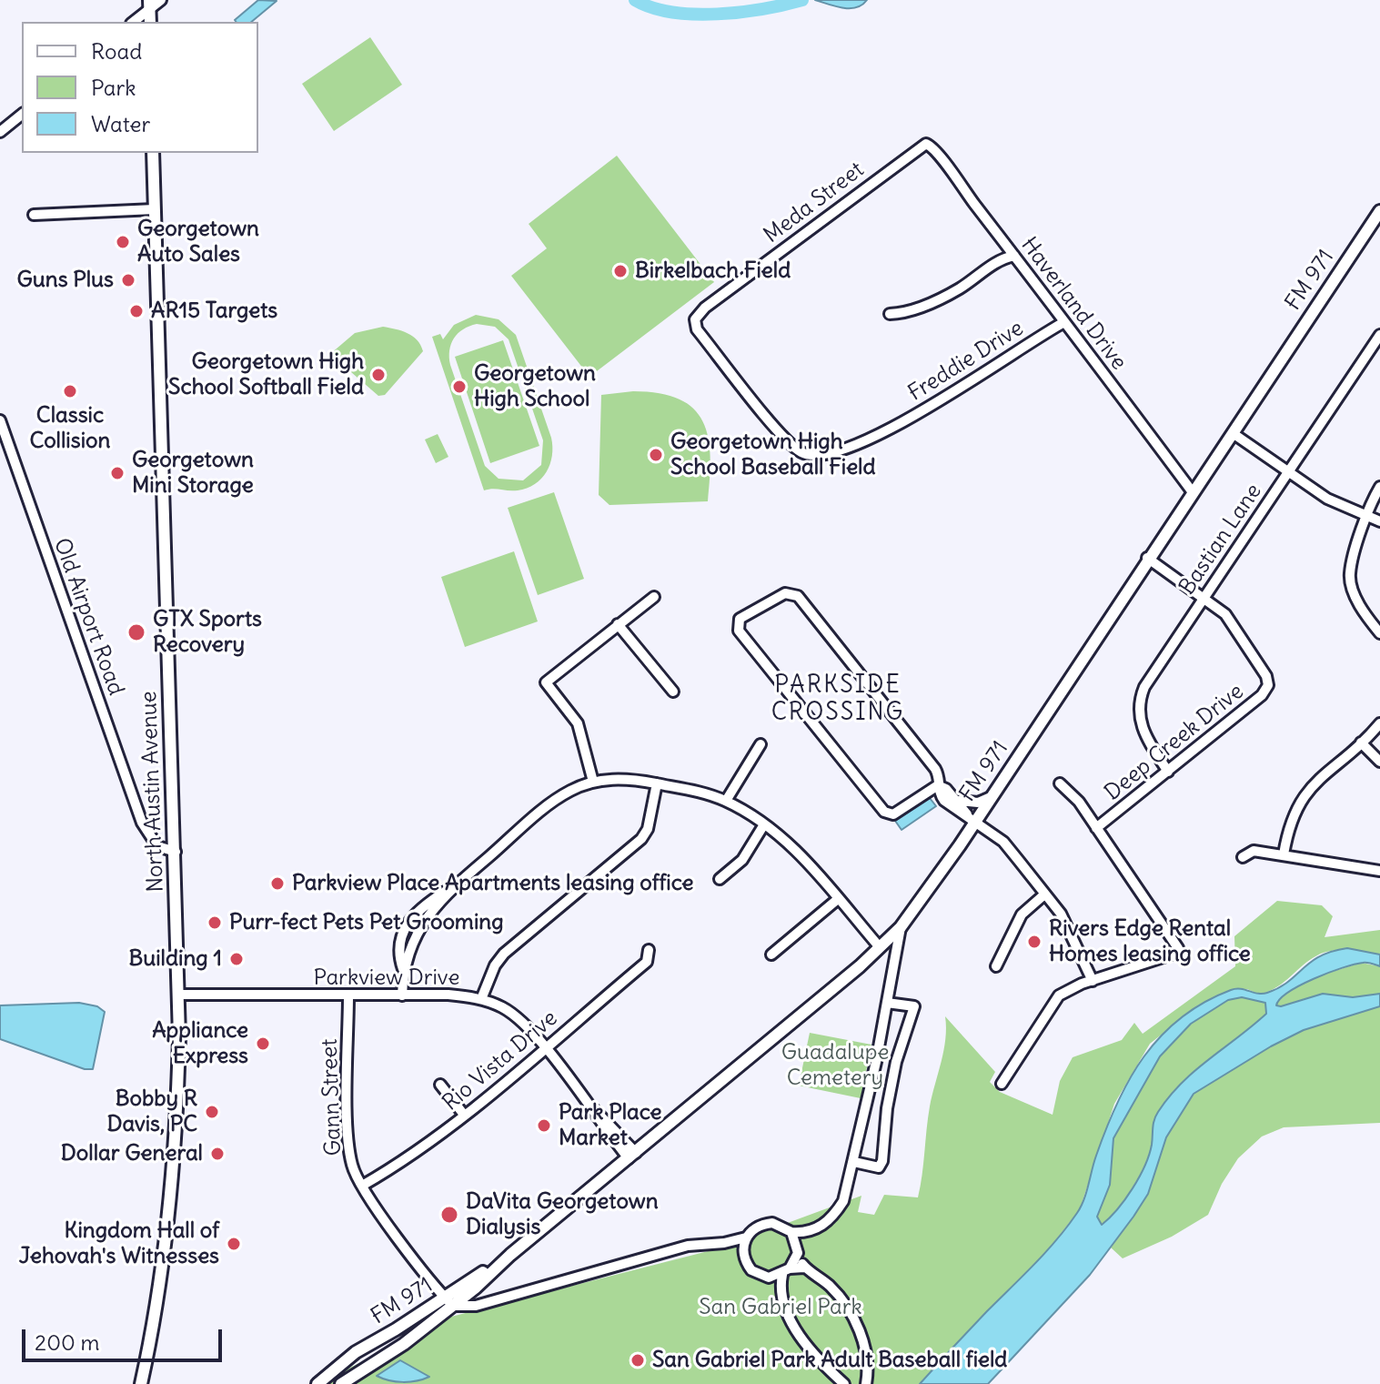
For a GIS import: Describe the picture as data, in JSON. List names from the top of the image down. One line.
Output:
{"streets":{"main road":["FM 971","North Austin Avenue"],"street":["Meda Street","Haverland Drive","Freddie Drive","Bastian Lane","Old Airport Road","Deep Creek Drive","Parkview Drive","Rio Vista Drive","Gann Street"]},"crossings":[["Meda Street","Haverland Drive"],["Meda Street","Freddie Drive"],["FM 971","Haverland Drive"],["FM 971","Deep Creek Drive"],["FM 971","Parkview Drive"],["FM 971","Gann Street"],["Haverland Drive","Freddie Drive"],["Bastian Lane","Deep Creek Drive"],["Old Airport Road","North Austin Avenue"],["North Austin Avenue","Parkview Drive"],["Parkview Drive","Rio Vista Drive"],["Parkview Drive","Gann Street"],["Rio Vista Drive","Gann Street"]],"districts":["PARKSIDE CROSSING"],"parks":["Guadalupe Cemetery","San Gabriel Park"],"places":["Georgetown Auto Sales","Birkelbach Field","Guns Plus","AR15 Targets","Georgetown High School Softball Field","Georgetown High School","Classic Collision","Georgetown High School Baseball Field","Georgetown Mini Storage","GTX Sports Recovery","Parkview Place Apartments leasing office","Purr-fect Pets Pet Grooming","Rivers Edge Rental Homes leasing office","Building 1","Appliance Express","Bobby R Davis, PC","Park Place Market","Dollar General","DaVita Georgetown Dialysis","Kingdom Hall of Jehovah's Witnesses","San Gabriel Park Adult Baseball field"],"legend":["Road","Park","Water"],"scale_bar":"200 m"}
